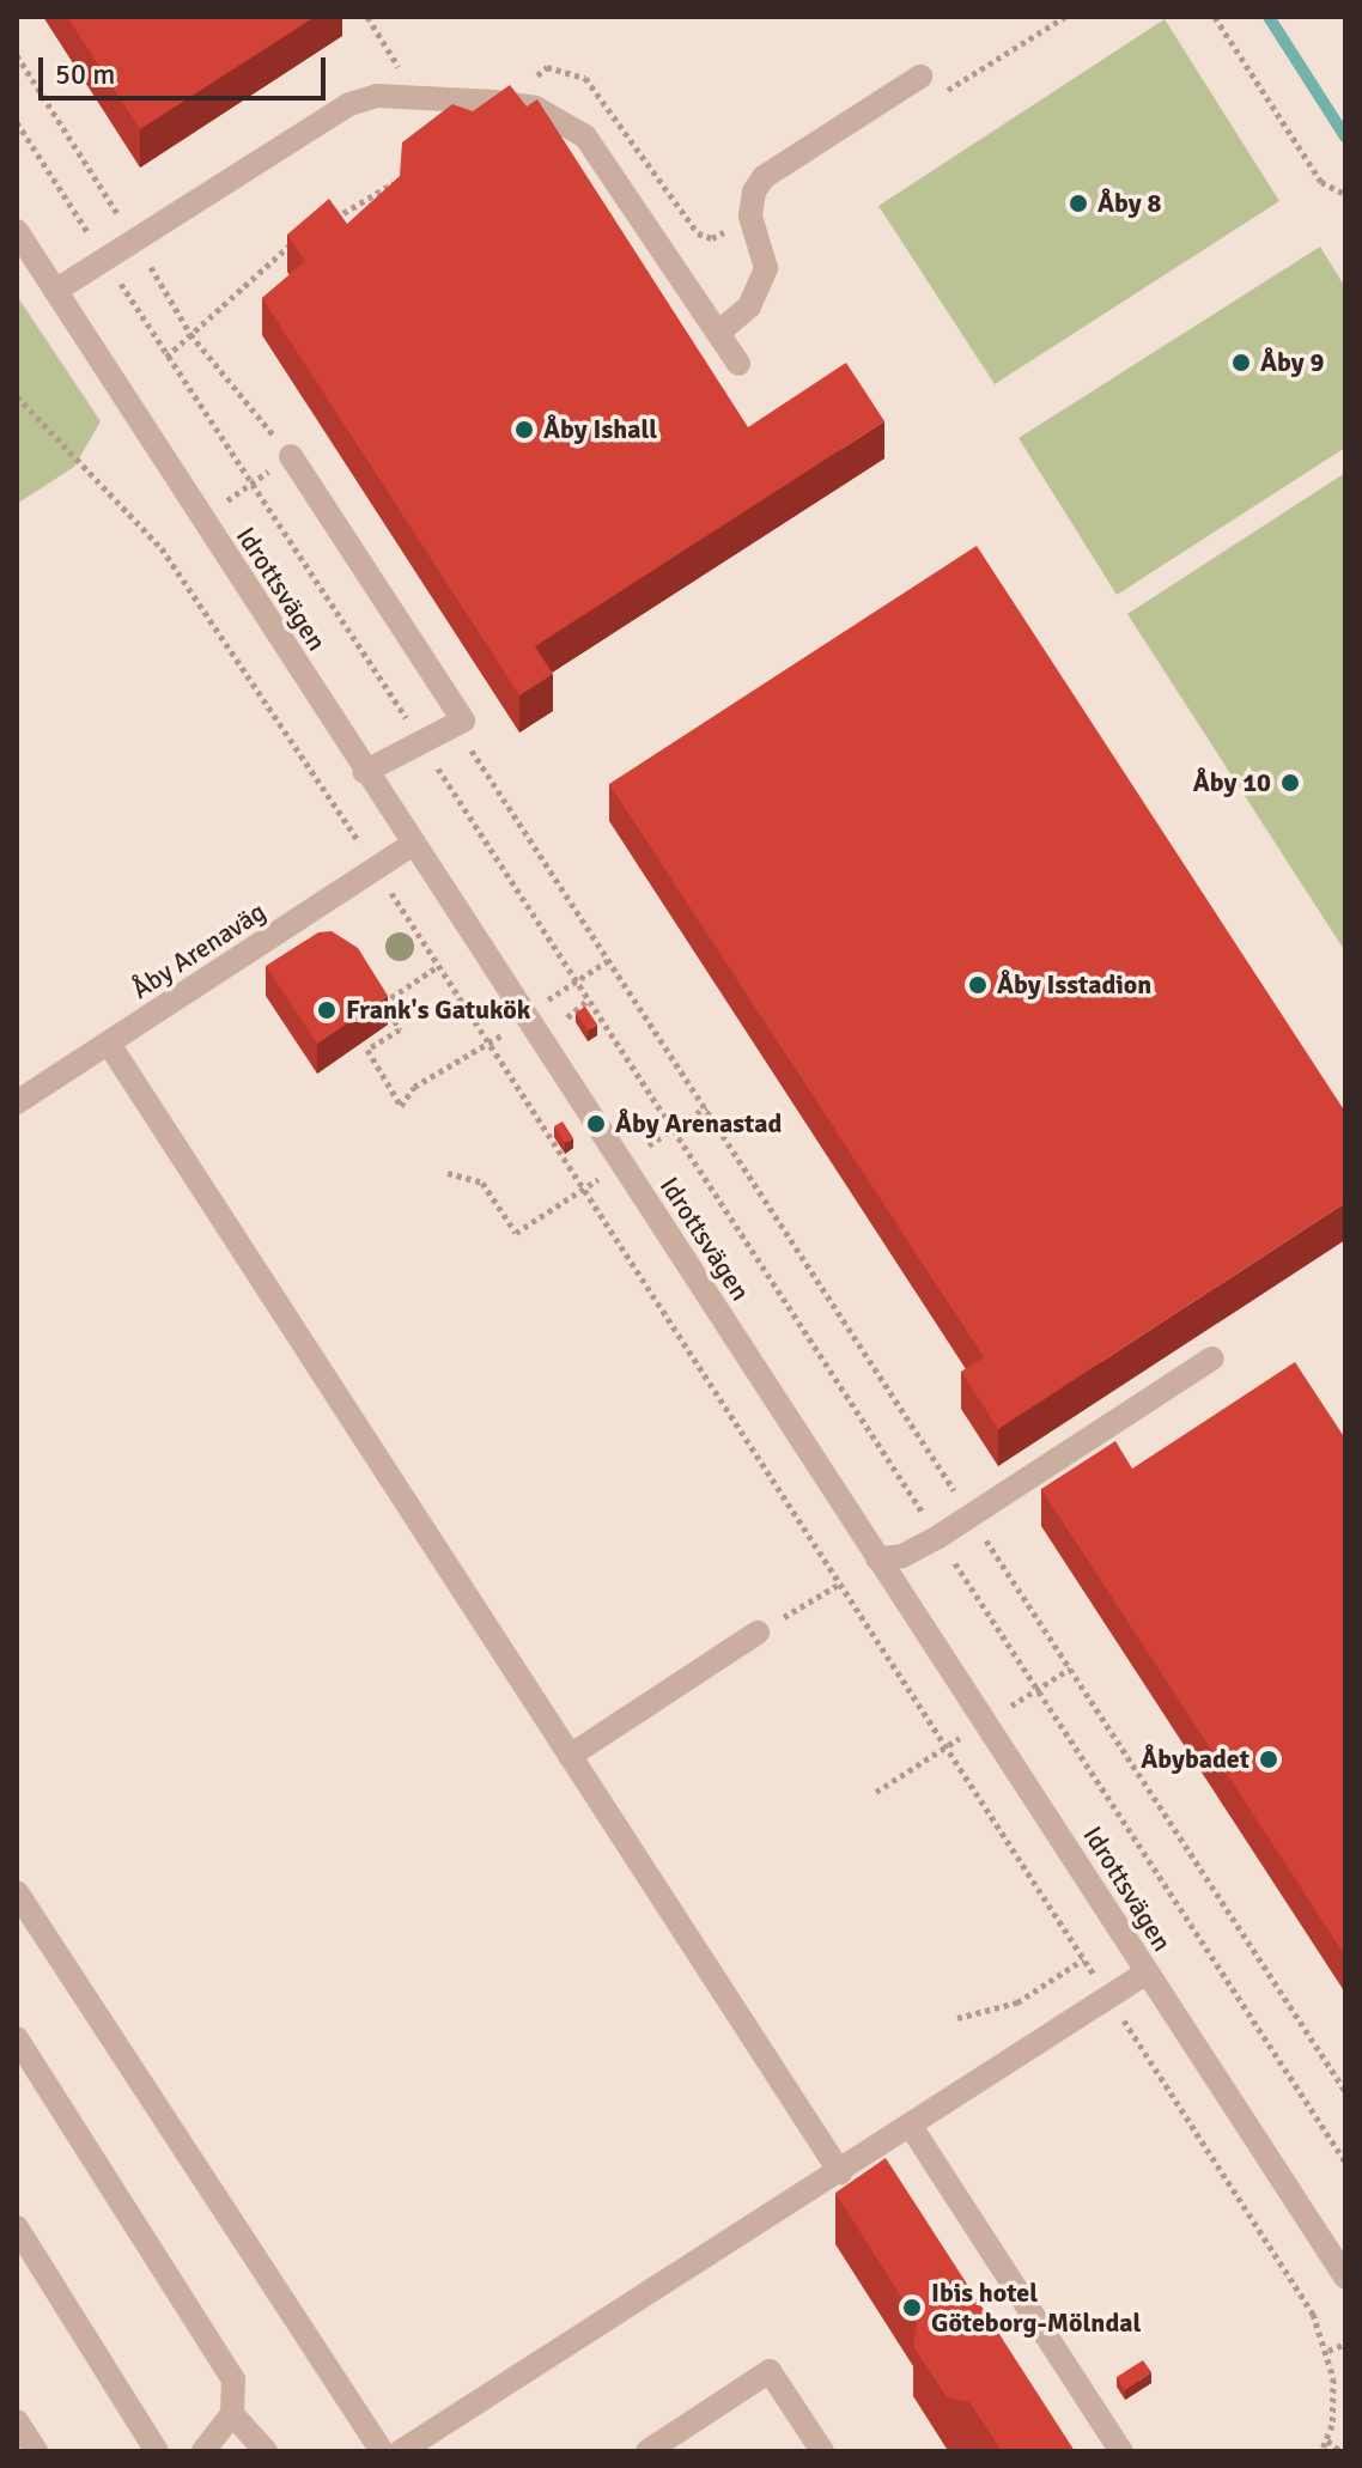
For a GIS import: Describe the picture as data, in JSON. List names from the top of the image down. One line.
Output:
{"streets":{"street":["Idrottsvägen","Åby Arenaväg"]},"crossings":[["Idrottsvägen","Åby Arenaväg"]],"places":["Åby 8","Åby 9","Åby Ishall","Åby 10","Åby Isstadion","Frank's Gatukök","Åby Arenastad","Åbybadet","Ibis hotel Göteborg-Mölndal"],"scale_bar":"50 m"}
